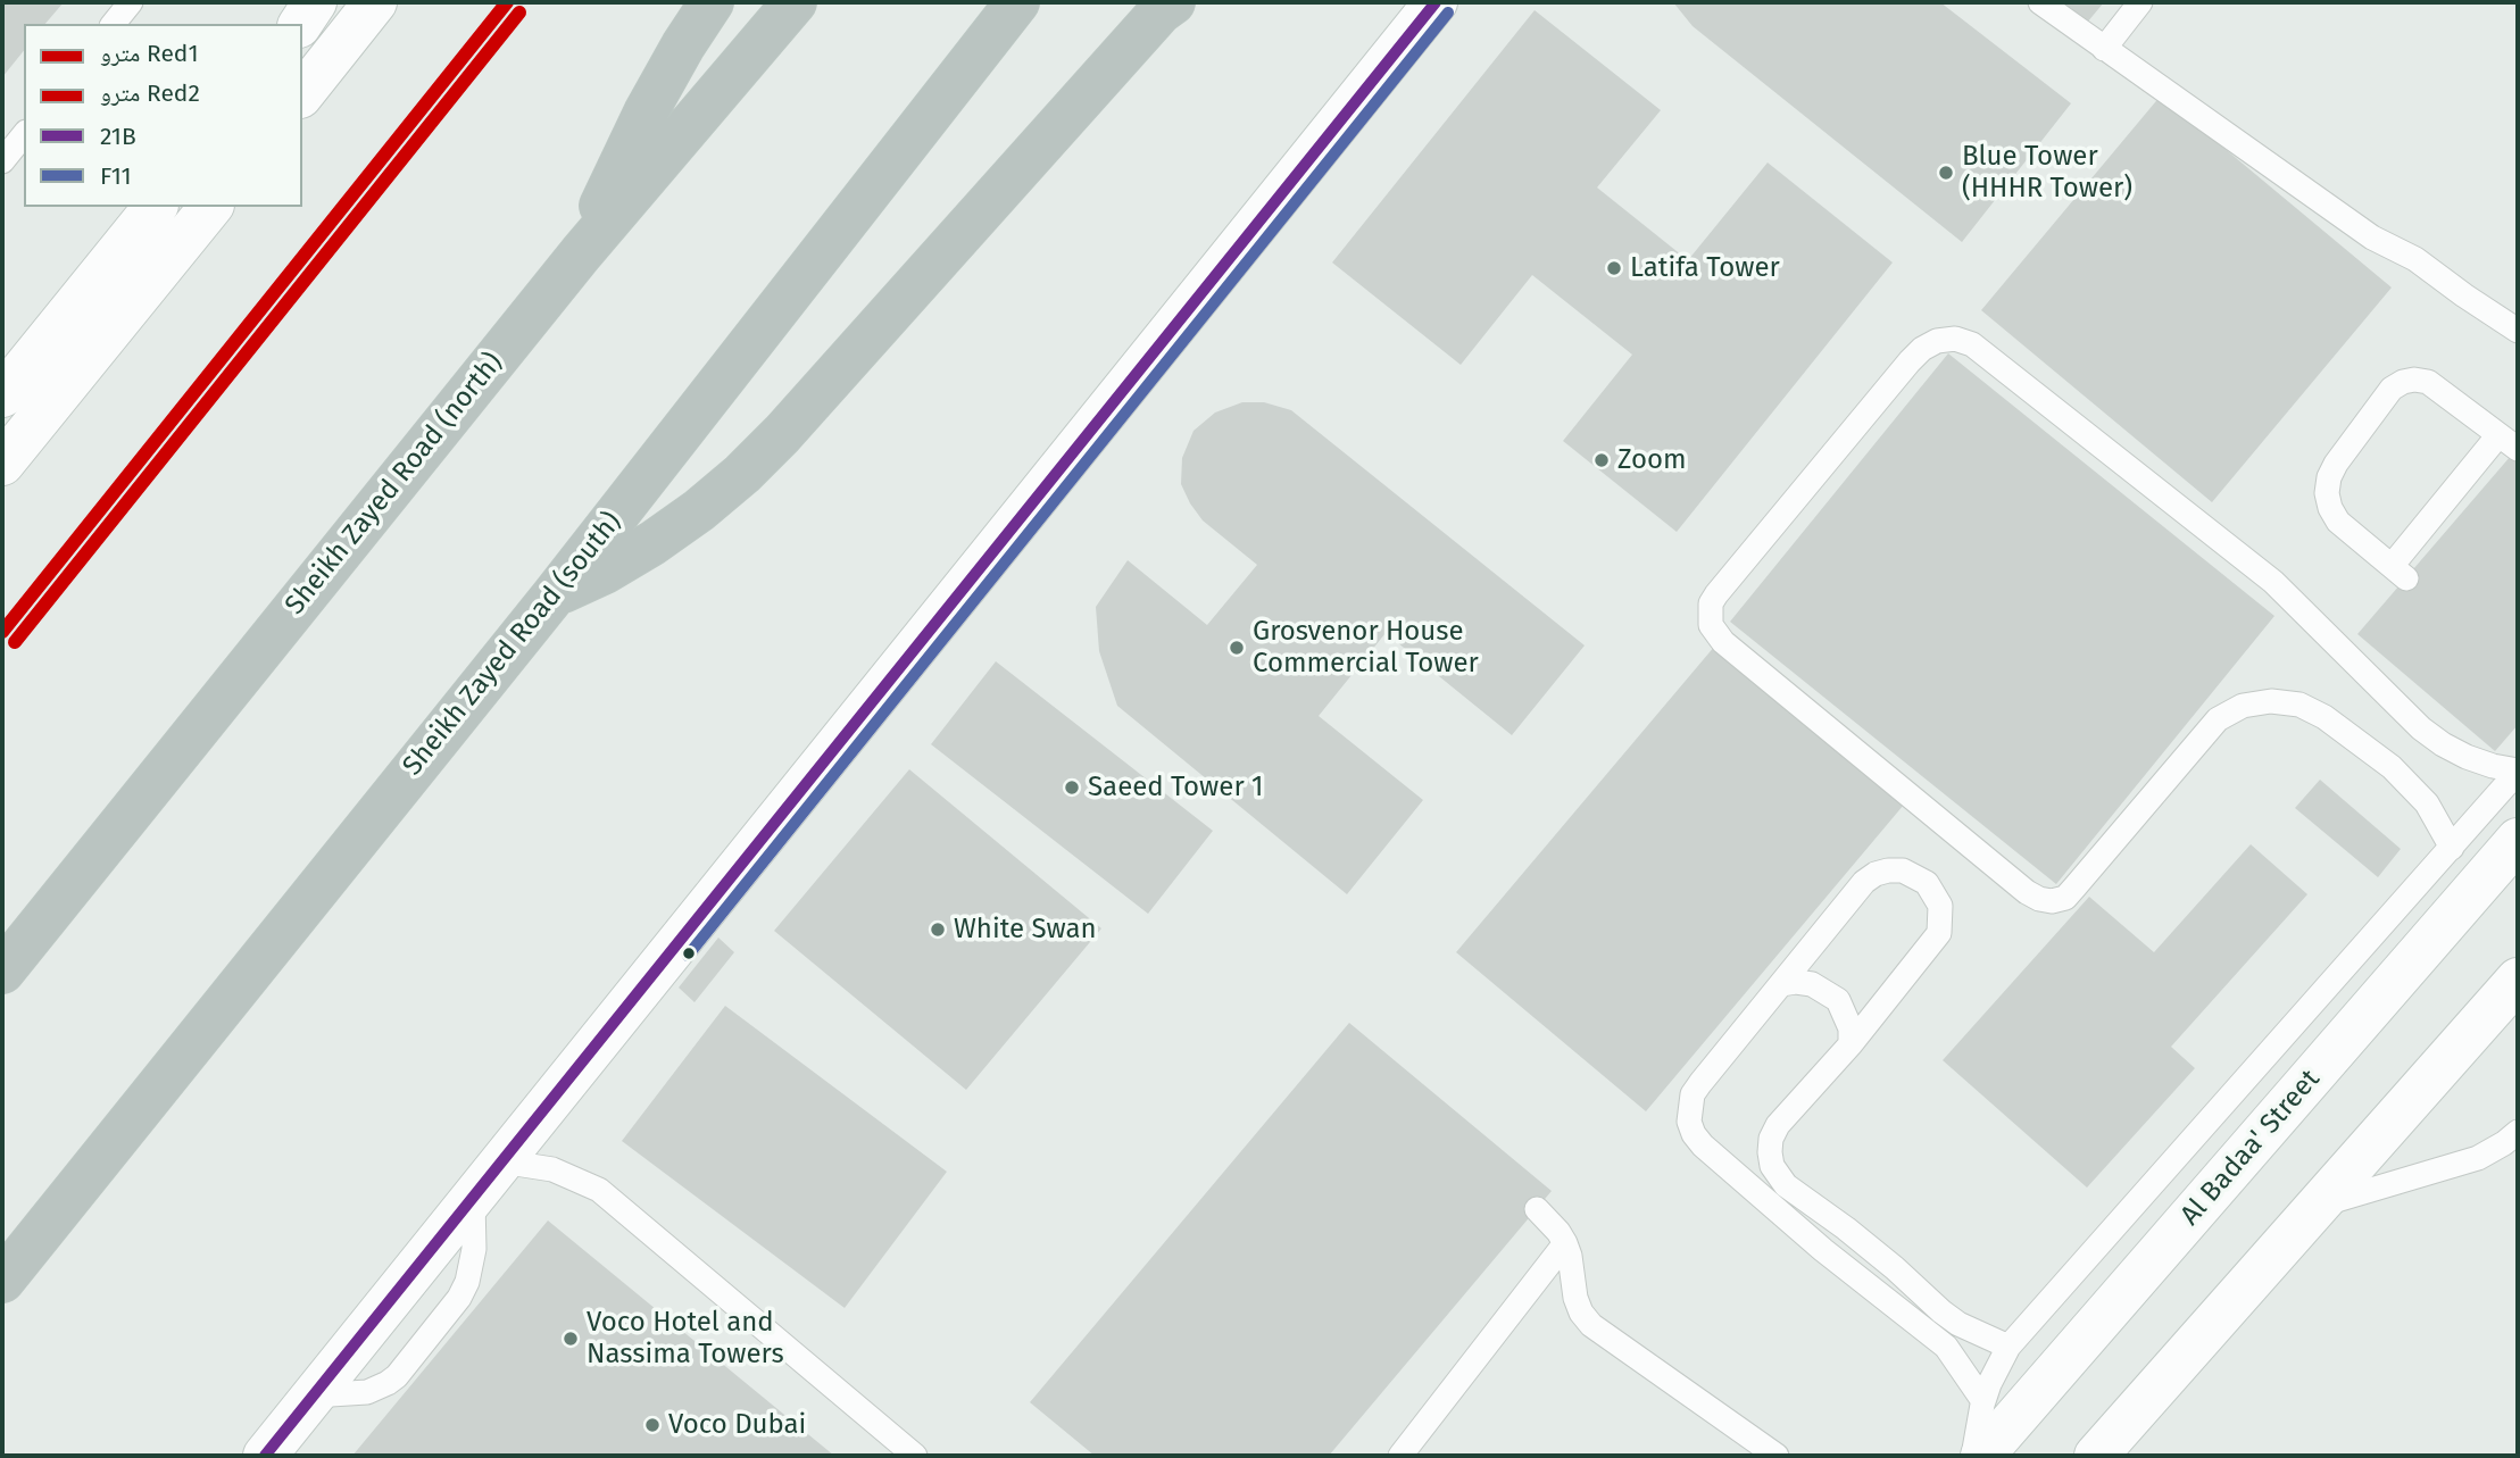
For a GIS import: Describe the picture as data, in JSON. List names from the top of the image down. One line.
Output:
{"streets":{"highway":["Sheikh Zayed Road (north)","Sheikh Zayed Road (south)"],"street":["Al Badaa' Street"]},"places":["Blue Tower (HHHR Tower)","Latifa Tower","Zoom","Grosvenor House Commercial Tower","Saeed Tower 1","White Swan","Voco Hotel and Nassima Towers","Voco Dubai"],"lines":["metro line Red1","transit line 21B","metro line Red2","transit line F11"],"legend":["مترو Red1","مترو Red2","21B","F11"]}
